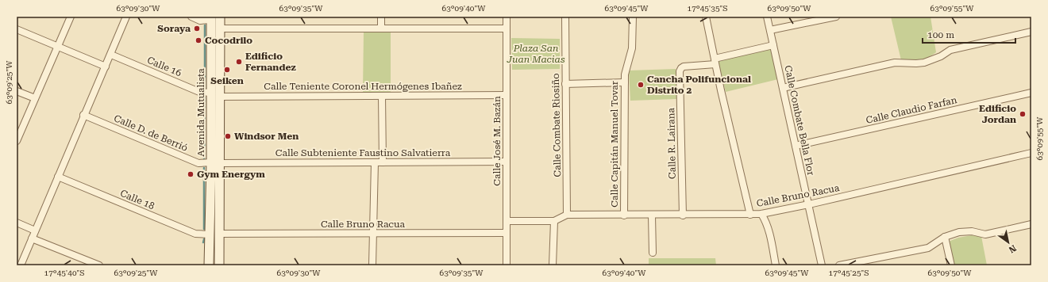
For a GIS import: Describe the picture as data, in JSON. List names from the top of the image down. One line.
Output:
{"streets":{"main road":["Avenida Mutualista"],"street":["Calle 16","Calle Teniente Coronel Hermógenes Ibañez","Calle Claudio Farfan","Calle Combate Bella Flor","Calle Combate Riosiño","Calle D. de Berrió","Calle José M. Bazán","Calle R. Lairana","Calle Capitán Manuel Tovar","Calle Subteniente Faustino Salvatierra","Calle Bruno Racua","Calle 18"]},"crossings":[["Calle 16","Avenida Mutualista"],["Calle Teniente Coronel Hermógenes Ibañez","Avenida Mutualista"],["Calle Teniente Coronel Hermógenes Ibañez","Calle José M. Bazán"],["Calle Claudio Farfan","Calle Combate Bella Flor"],["Avenida Mutualista","Calle D. de Berrió"],["Avenida Mutualista","Calle Subteniente Faustino Salvatierra"],["Avenida Mutualista","Calle Bruno Racua"],["Avenida Mutualista","Calle 18"],["Calle Combate Bella Flor","Calle R. Lairana"],["Calle Combate Bella Flor","Calle Bruno Racua"],["Calle Combate Riosiño","Calle Bruno Racua"],["Calle José M. Bazán","Calle Subteniente Faustino Salvatierra"],["Calle José M. Bazán","Calle Bruno Racua"],["Calle R. Lairana","Calle Bruno Racua"],["Calle Capitán Manuel Tovar","Calle Bruno Racua"]],"parks":["Plaza San Juan Macias"],"places":["Soraya","Cocodrilo","Edificio Fernandez","Seiken","Cancha Polifuncional Distrito 2","Edificio Jordan","Windsor Men","Gym Energym"],"scale_bar":"100 m","north":"bottom right","coordinates":["63°09'30\"W","63°09'35\"W","63°09'40\"W","63°09'45\"W","17°45'35\"S","63°09'50\"W","63°09'55\"W","63°09'25\"W","17°45'40\"S","17°45'25\"S"]}
